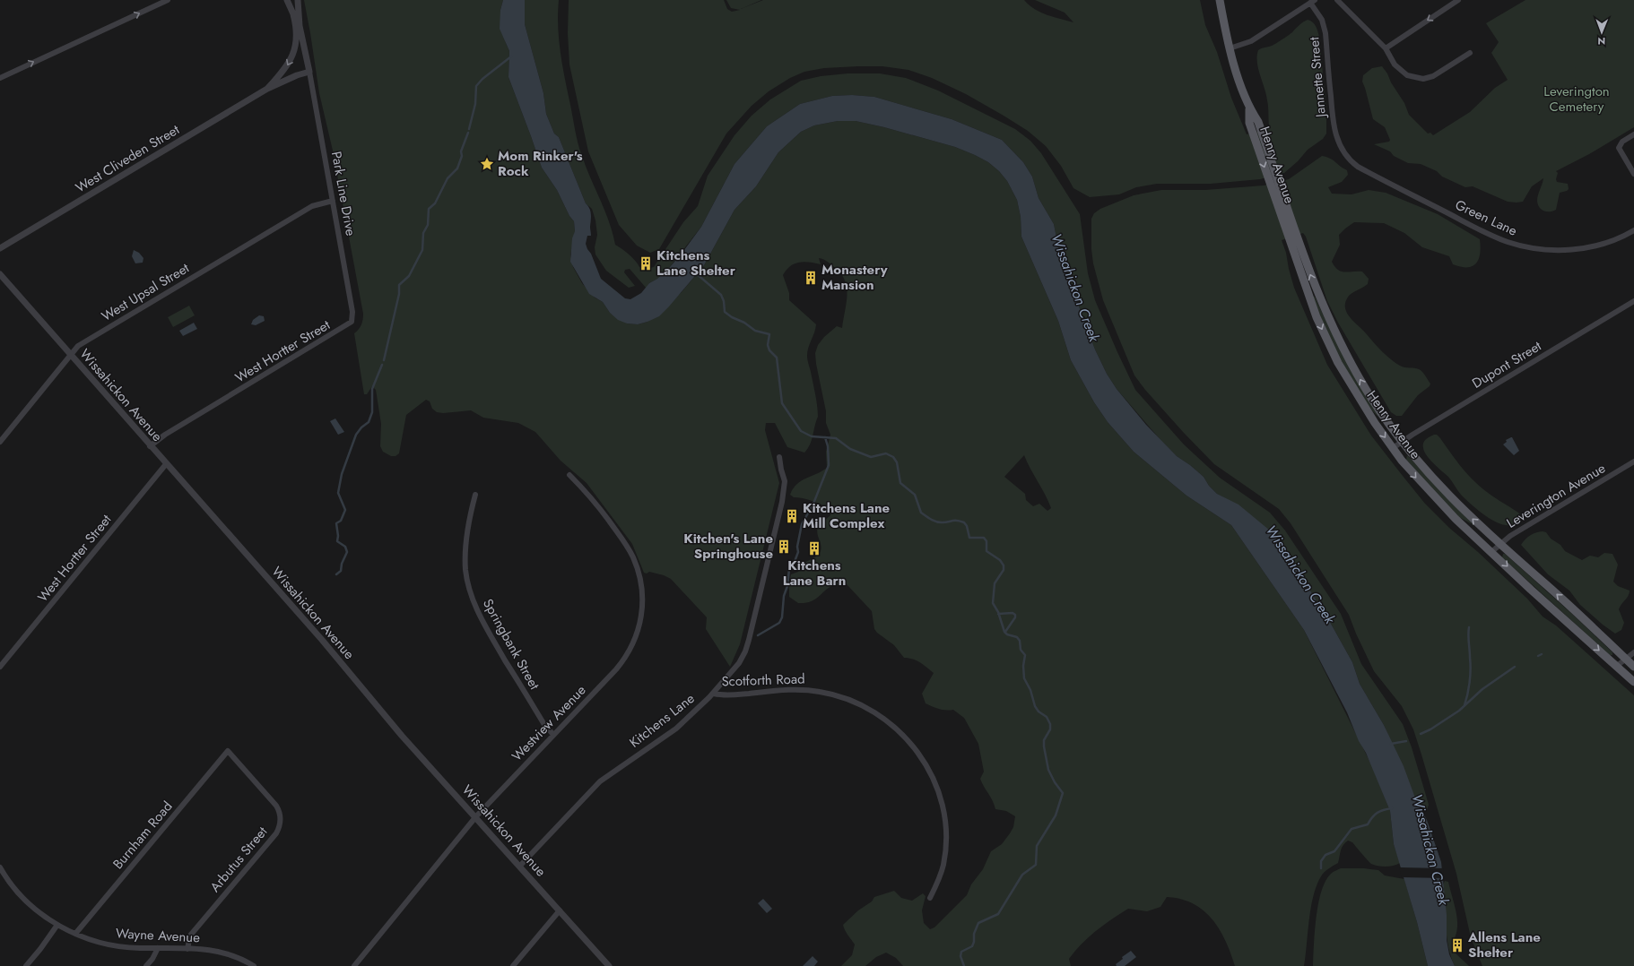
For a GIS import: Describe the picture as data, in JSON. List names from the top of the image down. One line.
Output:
{"streets":{"main road":["Henry Avenue"],"street":["Jannette Street","West Cliveden Street","Park Line Drive","Green Lane","West Upsal Street","West Hortter Street","Dupont Street","Wissahickon Avenue","Leverington Avenue","Springbank Street","Scotforth Road","Kitchens Lane","Westview Avenue","Burnham Road","Arbutus Street","Wayne Avenue"]},"crossings":[["Jannette Street","Green Lane"],["West Cliveden Street","Park Line Drive"],["Henry Avenue","Dupont Street"],["Henry Avenue","Leverington Avenue"],["Park Line Drive","West Upsal Street"],["Park Line Drive","West Hortter Street"],["West Upsal Street","Wissahickon Avenue"],["West Hortter Street","Wissahickon Avenue"],["Wissahickon Avenue","Kitchens Lane"],["Wissahickon Avenue","Westview Avenue"],["Springbank Street","Westview Avenue"],["Scotforth Road","Kitchens Lane"],["Burnham Road","Arbutus Street"],["Burnham Road","Wayne Avenue"],["Arbutus Street","Wayne Avenue"]],"water":["Wissahickon Creek"],"parks":["Leverington Cemetery"],"places":{"place":["Mom Rinker's Rock"],"building":["Kitchens Lane Shelter","Monastery Mansion","Kitchens Lane Mill Complex","Kitchen's Lane Springhouse","Kitchens Lane Barn","Allens Lane Shelter"]},"north":"bottom"}
